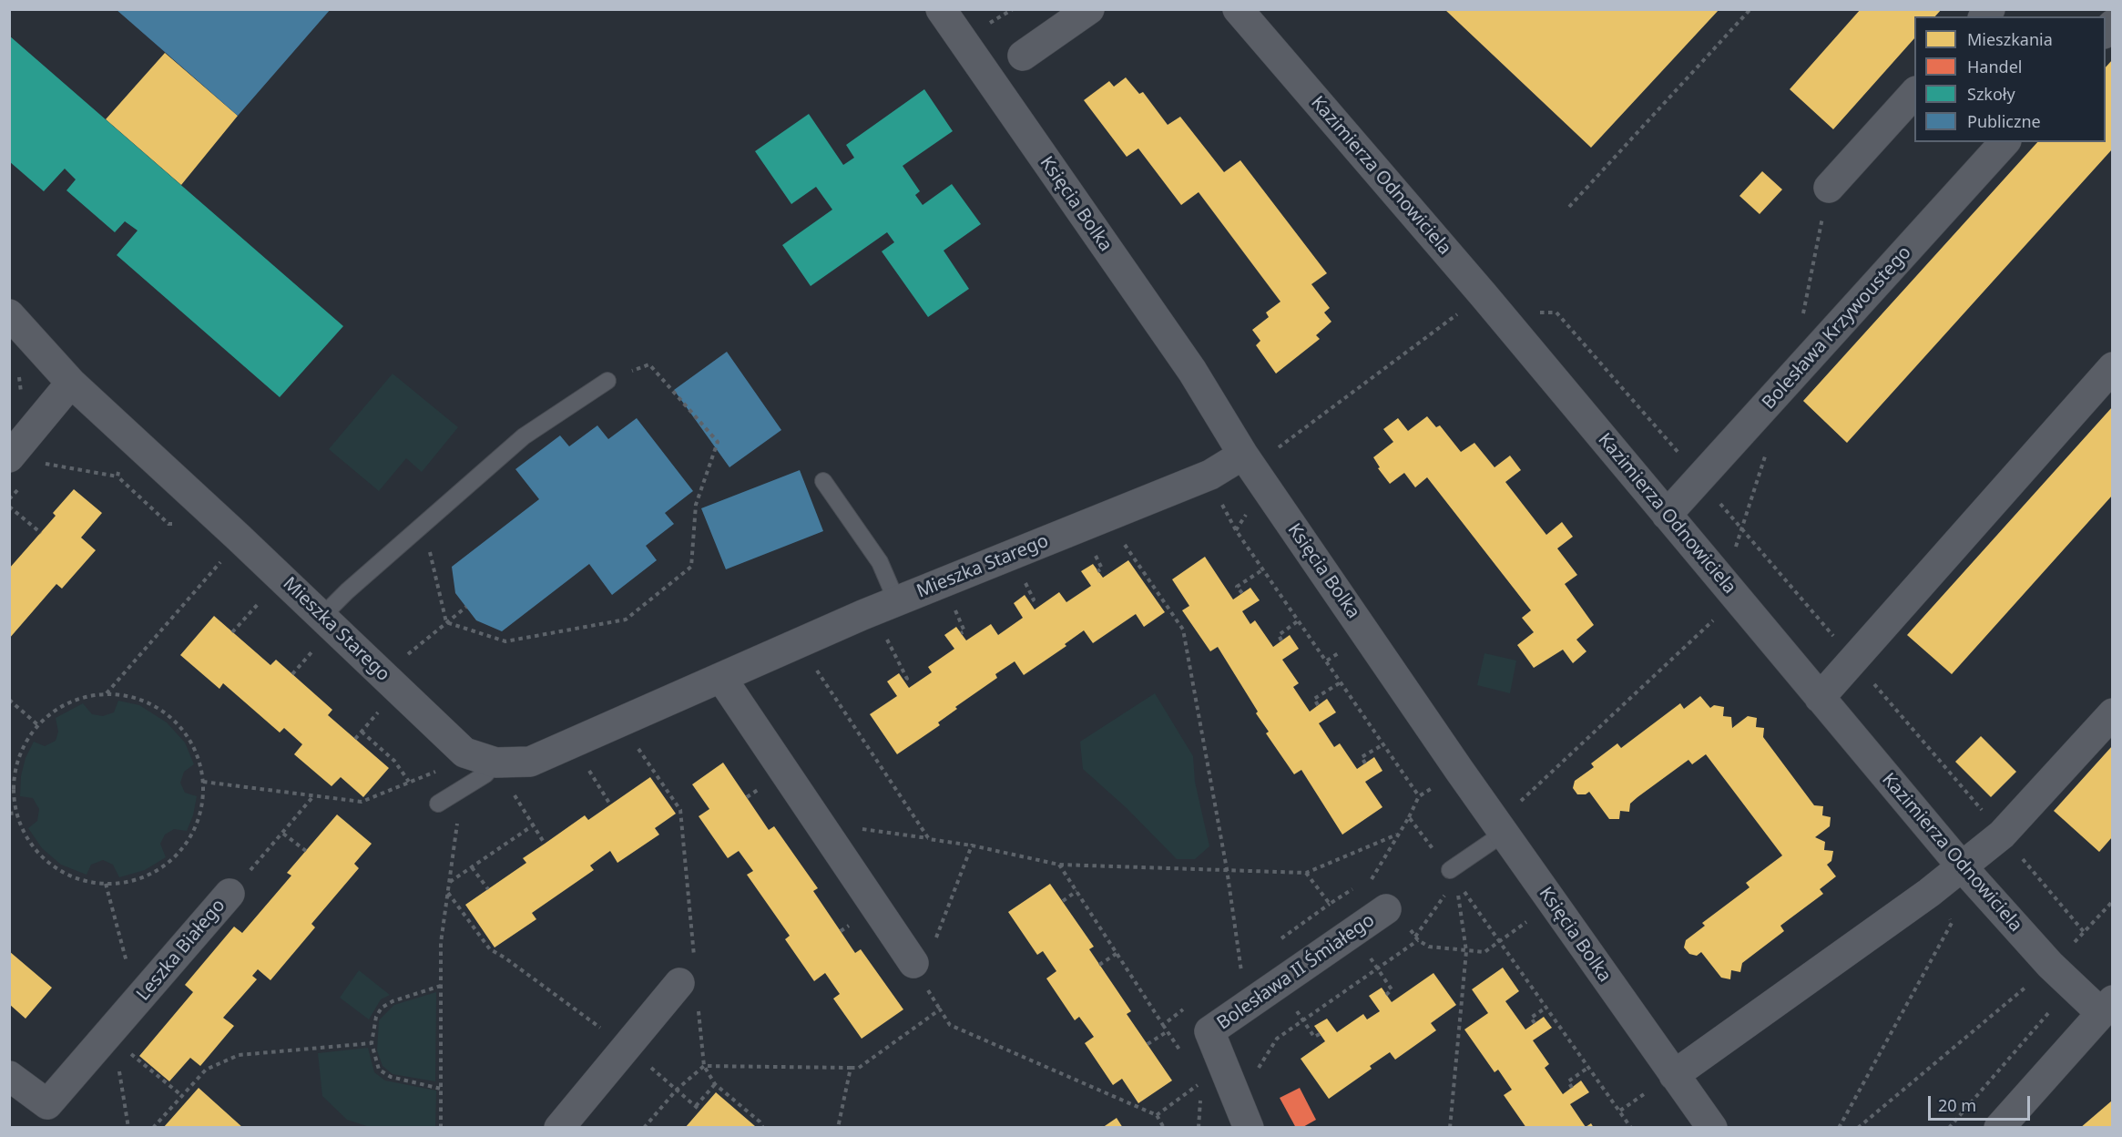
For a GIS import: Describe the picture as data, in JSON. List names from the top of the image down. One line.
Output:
{"streets":{"street":["Kazimierza Odnowiciela","Księcia Bolka","Bolesława Krzywoustego","Mieszka Starego","Leszka Białego","Bolesława II Śmiałego"]},"crossings":[["Kazimierza Odnowiciela","Bolesława Krzywoustego"],["Księcia Bolka","Mieszka Starego"]],"legend":["Mieszkania","Handel","Szkoły","Publiczne"],"scale_bar":"20 m"}
